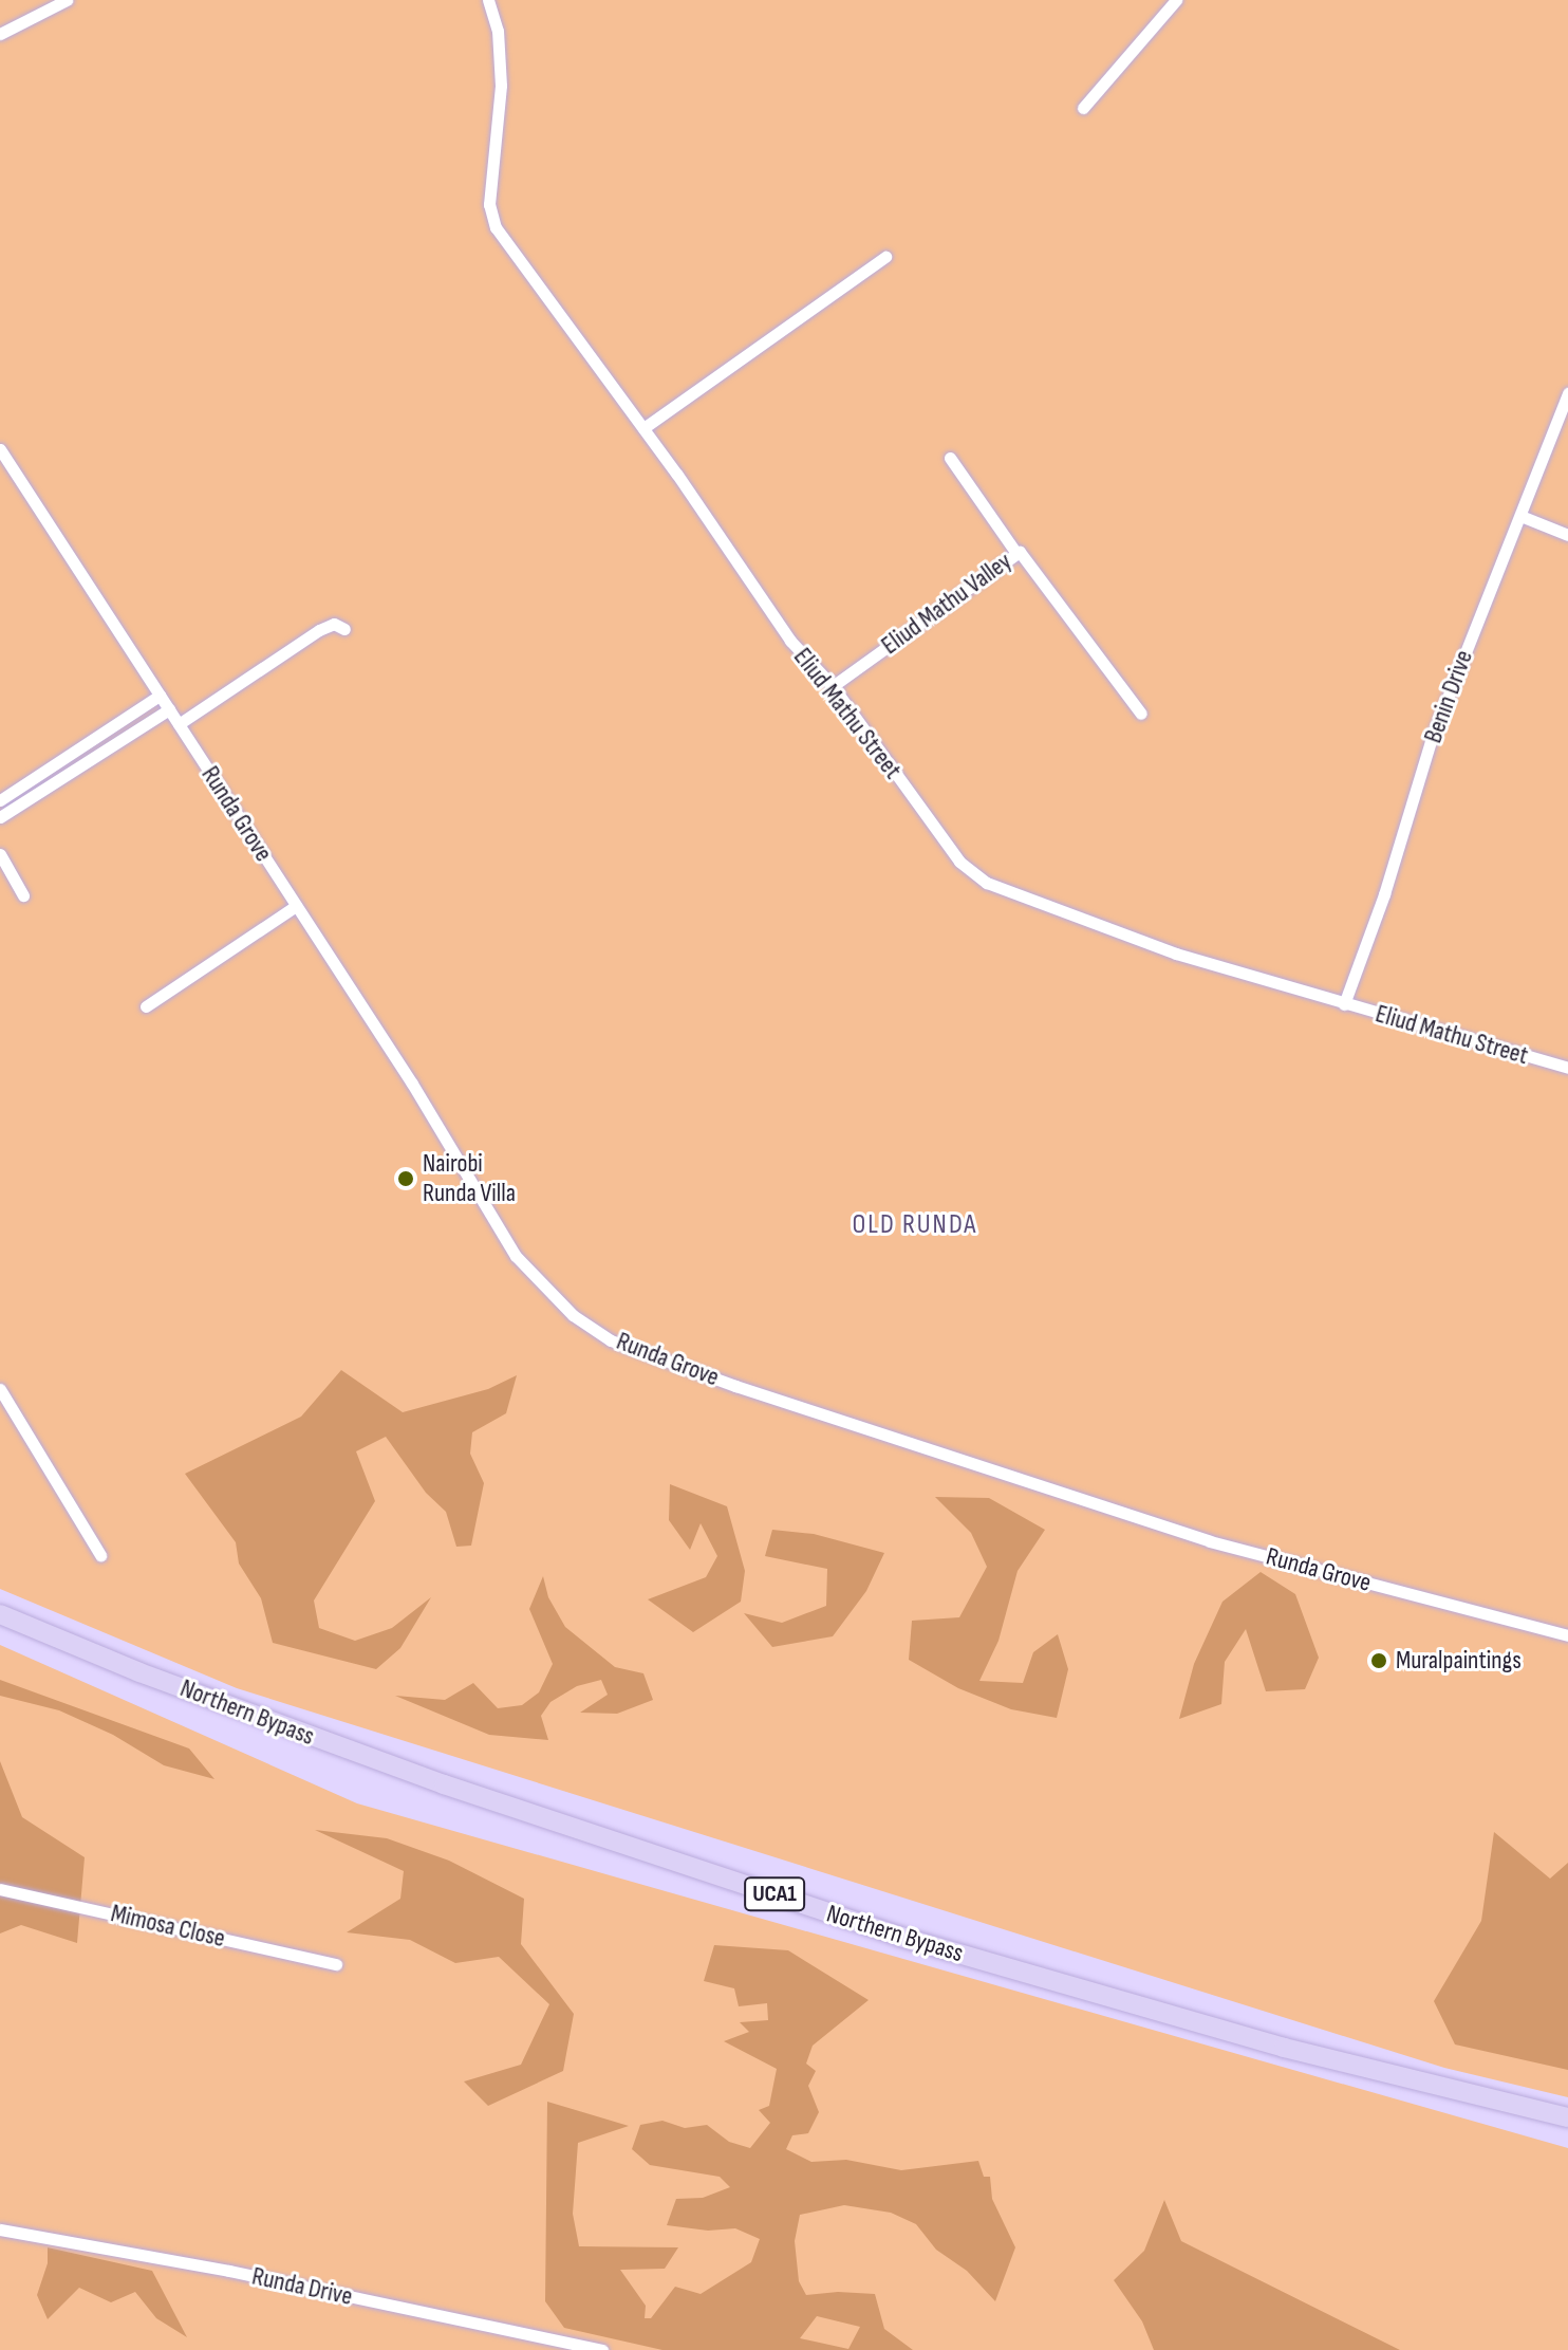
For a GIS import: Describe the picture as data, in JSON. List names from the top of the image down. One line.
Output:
{"streets":{"main road":["Northern Bypass","UCA1"],"street":["Eliud Mathu Valley","Benin Drive","Eliud Mathu Street","Runda Grove","Mimosa Close","Runda Drive"]},"crossings":[["Eliud Mathu Valley","Eliud Mathu Street"],["Benin Drive","Eliud Mathu Street"]],"districts":["OLD RUNDA"],"places":["Nairobi Runda Villa","Muralpaintings"]}
